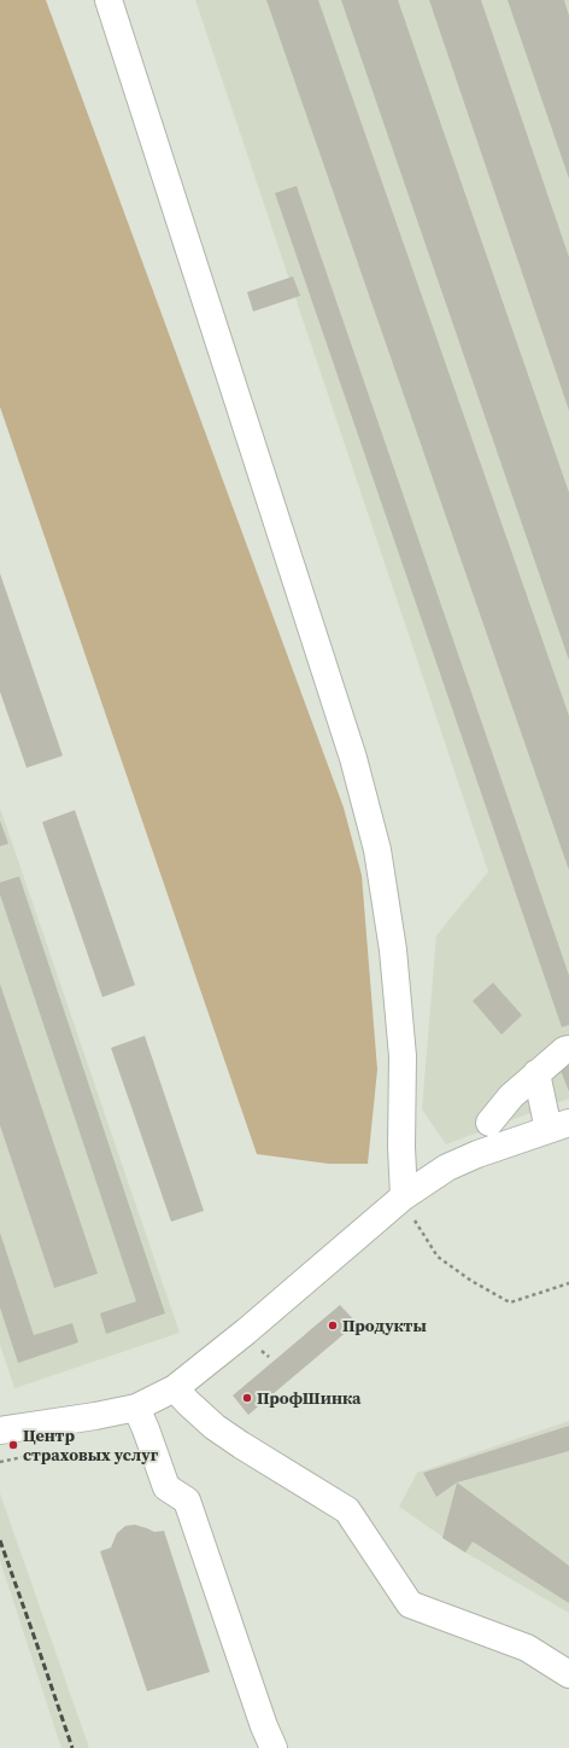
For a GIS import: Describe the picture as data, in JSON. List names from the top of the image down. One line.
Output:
{"places":["Продукты","ПрофШинка","Центр страховых услуг"]}
